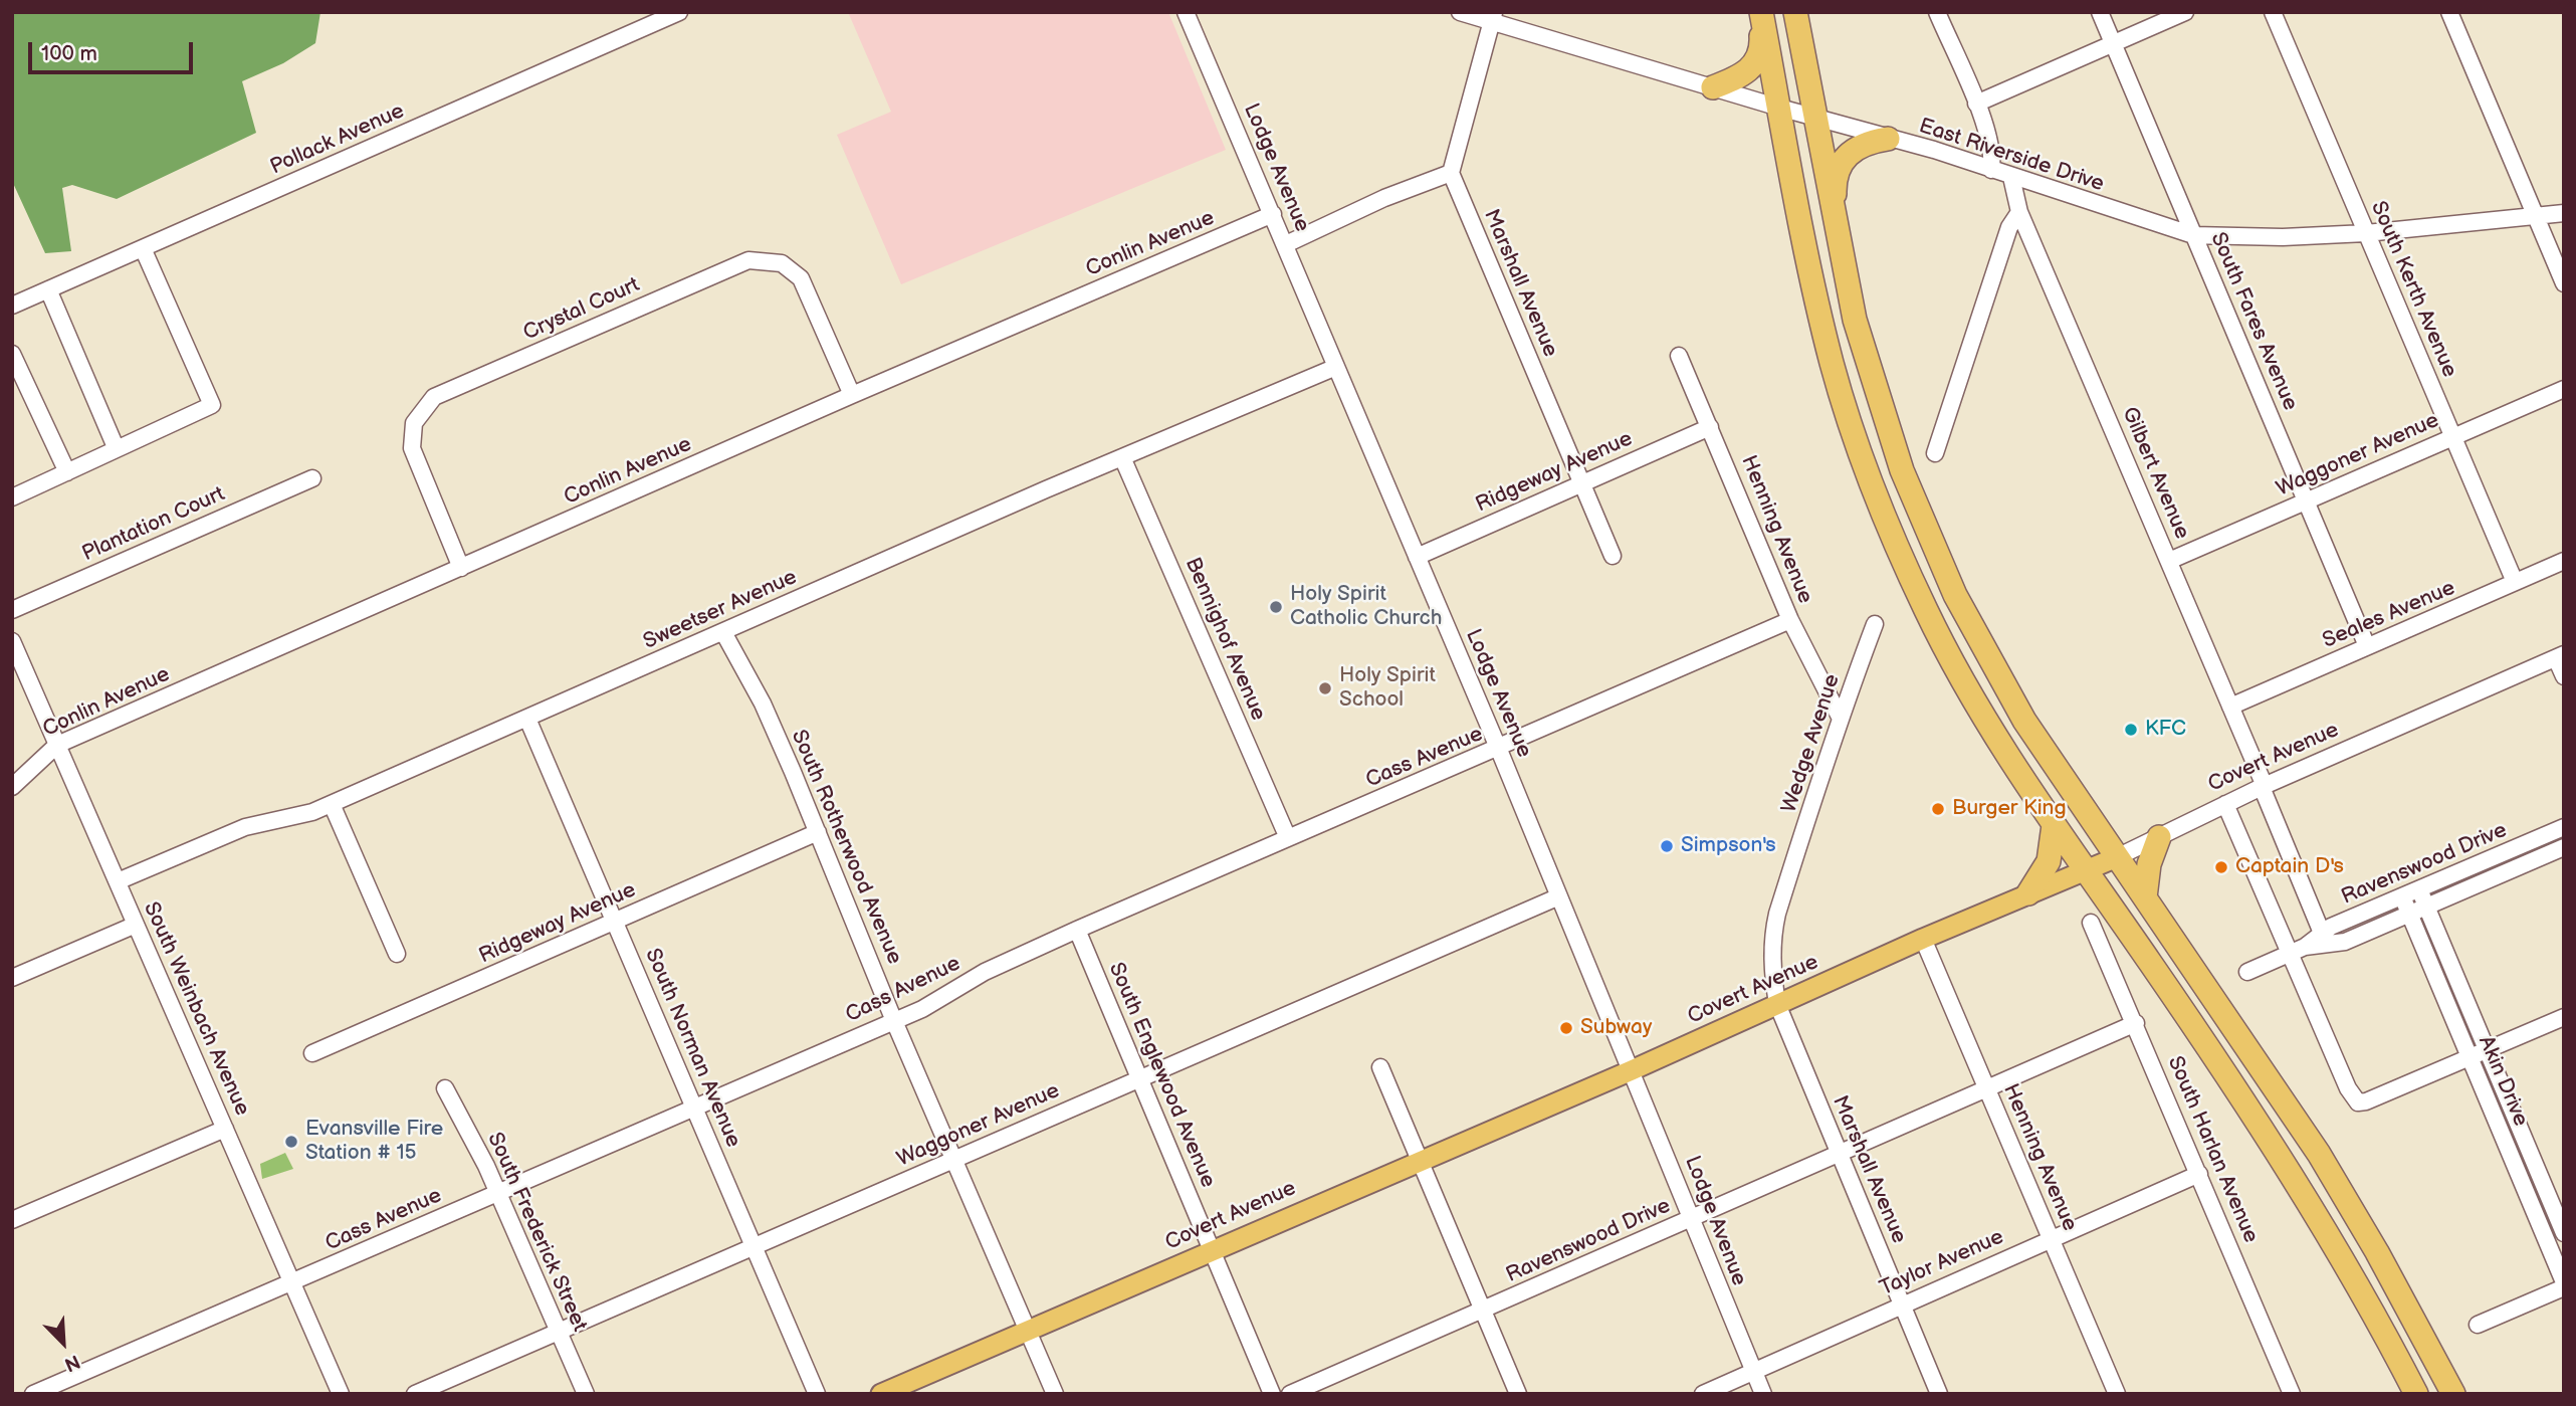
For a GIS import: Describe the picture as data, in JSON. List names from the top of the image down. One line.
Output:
{"streets":{"main road":["Covert Avenue"],"street":["Pollack Avenue","East Riverside Drive","Lodge Avenue","Conlin Avenue","Marshall Avenue","South Kerth Avenue","Crystal Court","South Fares Avenue","Waggoner Avenue","Ridgeway Avenue","Gilbert Avenue","Plantation Court","Henning Avenue","Sweetser Avenue","Seales Avenue","Bennighof Avenue","Wedge Avenue","Cass Avenue","South Rotherwood Avenue","Ravenswood Drive","South Weinbach Avenue","South Norman Avenue","South Englewood Avenue","Akin Drive","South Harlan Avenue","South Frederick Street","Taylor Avenue"]},"crossings":[["East Riverside Drive","South Kerth Avenue"],["East Riverside Drive","South Fares Avenue"],["East Riverside Drive","Gilbert Avenue"],["Lodge Avenue","Conlin Avenue"],["Lodge Avenue","Waggoner Avenue"],["Lodge Avenue","Ridgeway Avenue"],["Lodge Avenue","Sweetser Avenue"],["Lodge Avenue","Cass Avenue"],["Lodge Avenue","Covert Avenue"],["Lodge Avenue","Ravenswood Drive"],["Lodge Avenue","Taylor Avenue"],["Conlin Avenue","Crystal Court"],["Conlin Avenue","South Weinbach Avenue"],["Marshall Avenue","Ridgeway Avenue"],["Marshall Avenue","Wedge Avenue"],["Marshall Avenue","Covert Avenue"],["Marshall Avenue","Ravenswood Drive"],["Marshall Avenue","Taylor Avenue"],["South Kerth Avenue","Waggoner Avenue"],["South Kerth Avenue","Seales Avenue"],["South Fares Avenue","Waggoner Avenue"],["South Fares Avenue","Seales Avenue"],["Waggoner Avenue","Gilbert Avenue"],["Waggoner Avenue","South Rotherwood Avenue"],["Waggoner Avenue","South Norman Avenue"],["Waggoner Avenue","South Englewood Avenue"],["Waggoner Avenue","South Frederick Street"],["Ridgeway Avenue","Henning Avenue"],["Ridgeway Avenue","South Rotherwood Avenue"],["Ridgeway Avenue","South Norman Avenue"],["Gilbert Avenue","Seales Avenue"],["Gilbert Avenue","Covert Avenue"],["Gilbert Avenue","Ravenswood Drive"],["Henning Avenue","Wedge Avenue"],["Henning Avenue","Cass Avenue"],["Henning Avenue","Covert Avenue"],["Henning Avenue","Ravenswood Drive"],["Henning Avenue","Taylor Avenue"],["Sweetser Avenue","Bennighof Avenue"],["Sweetser Avenue","South Rotherwood Avenue"],["Sweetser Avenue","South Weinbach Avenue"],["Sweetser Avenue","South Norman Avenue"],["Bennighof Avenue","Cass Avenue"],["Cass Avenue","South Rotherwood Avenue"],["Cass Avenue","South Weinbach Avenue"],["Cass Avenue","South Norman Avenue"],["Cass Avenue","South Englewood Avenue"],["Cass Avenue","South Frederick Street"],["Covert Avenue","South Rotherwood Avenue"],["Covert Avenue","South Englewood Avenue"],["Ravenswood Drive","Akin Drive"],["Ravenswood Drive","South Harlan Avenue"],["South Harlan Avenue","Taylor Avenue"]],"places":["Holy Spirit Catholic Church","Holy Spirit School","KFC","Burger King","Simpson's","Captain D's","Subway","Evansville Fire Station # 15"],"scale_bar":"100 m","north":"bottom right"}
